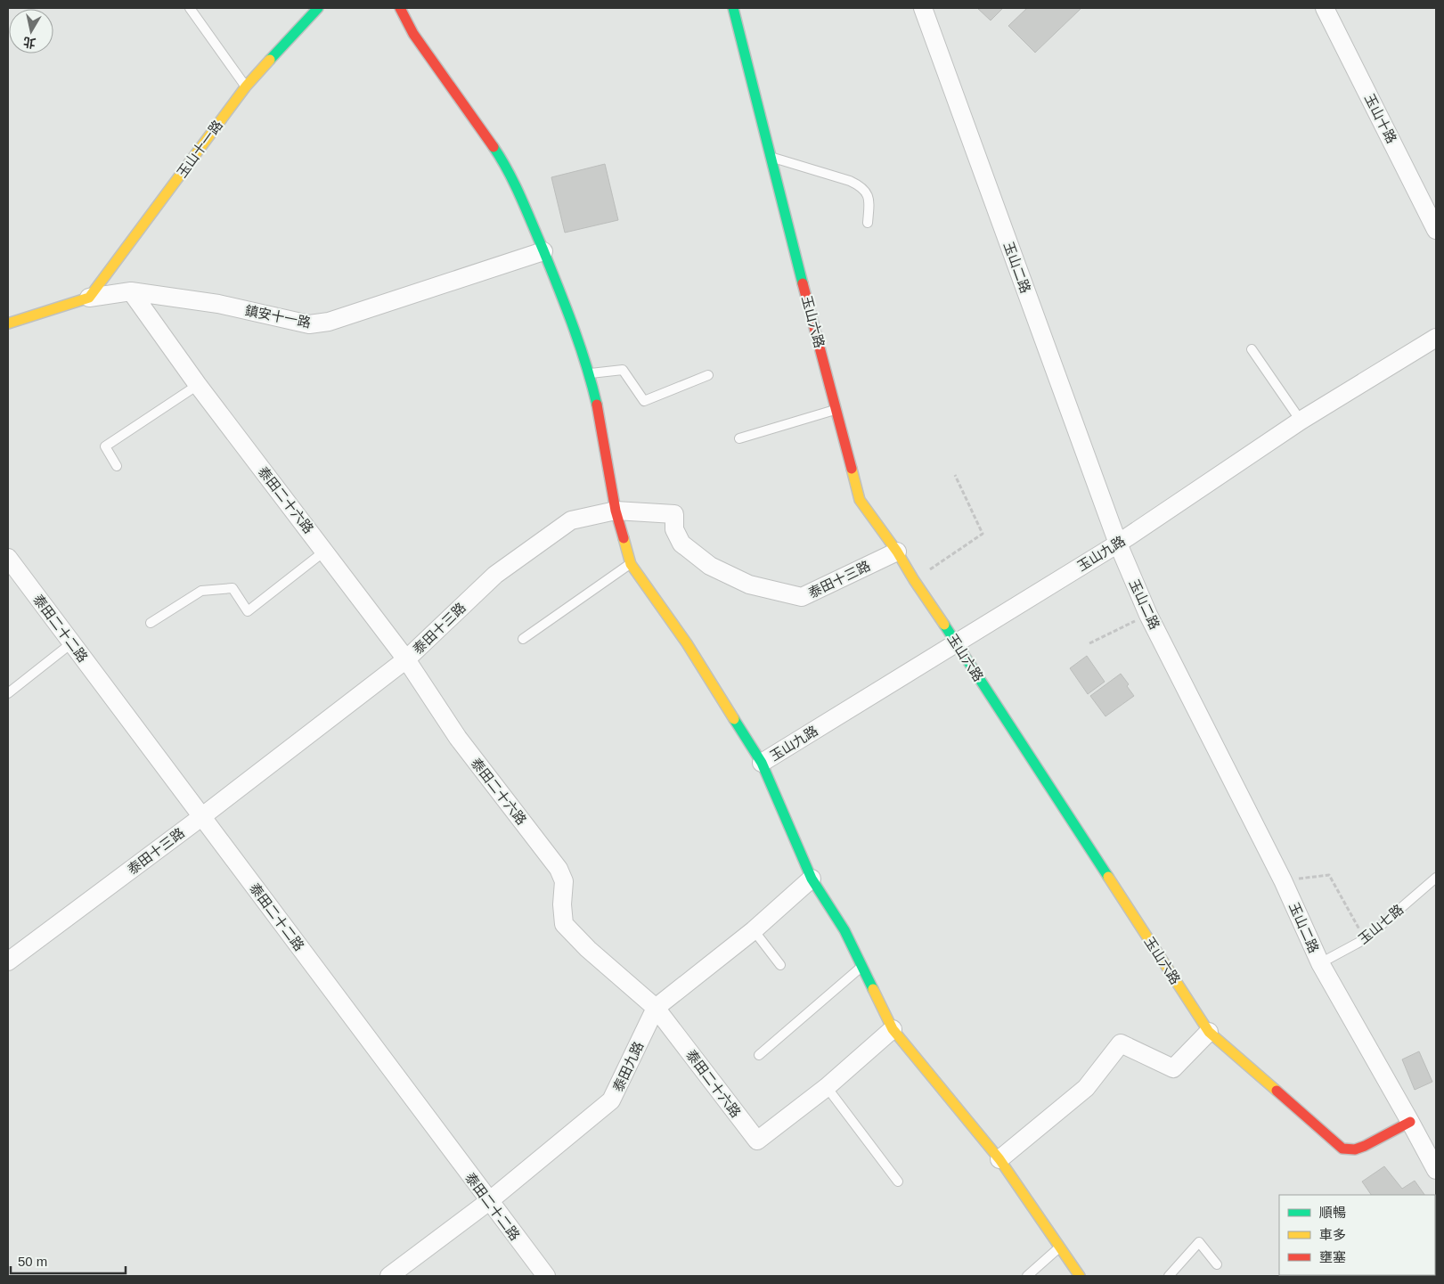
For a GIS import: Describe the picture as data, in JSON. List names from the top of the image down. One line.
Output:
{"streets":{"street":["玉山十路","玉山十一路","玉山二路","鎮安十一路","玉山六路","泰田二十六路","玉山九路","泰田十三路","泰田二十二路","泰田九路"],"lane":["玉山七路"]},"crossings":[["玉山十一路","鎮安十一路"],["玉山二路","玉山六路"],["玉山二路","玉山九路"],["玉山二路","玉山七路"],["鎮安十一路","泰田二十六路"],["玉山六路","玉山九路"],["玉山六路","泰田十三路"],["泰田二十六路","泰田十三路"],["泰田二十六路","泰田九路"],["泰田十三路","泰田二十二路"],["泰田二十二路","泰田九路"]],"legend":["順暢","車多","壅塞"],"scale_bar":"50 m","north":"bottom"}
